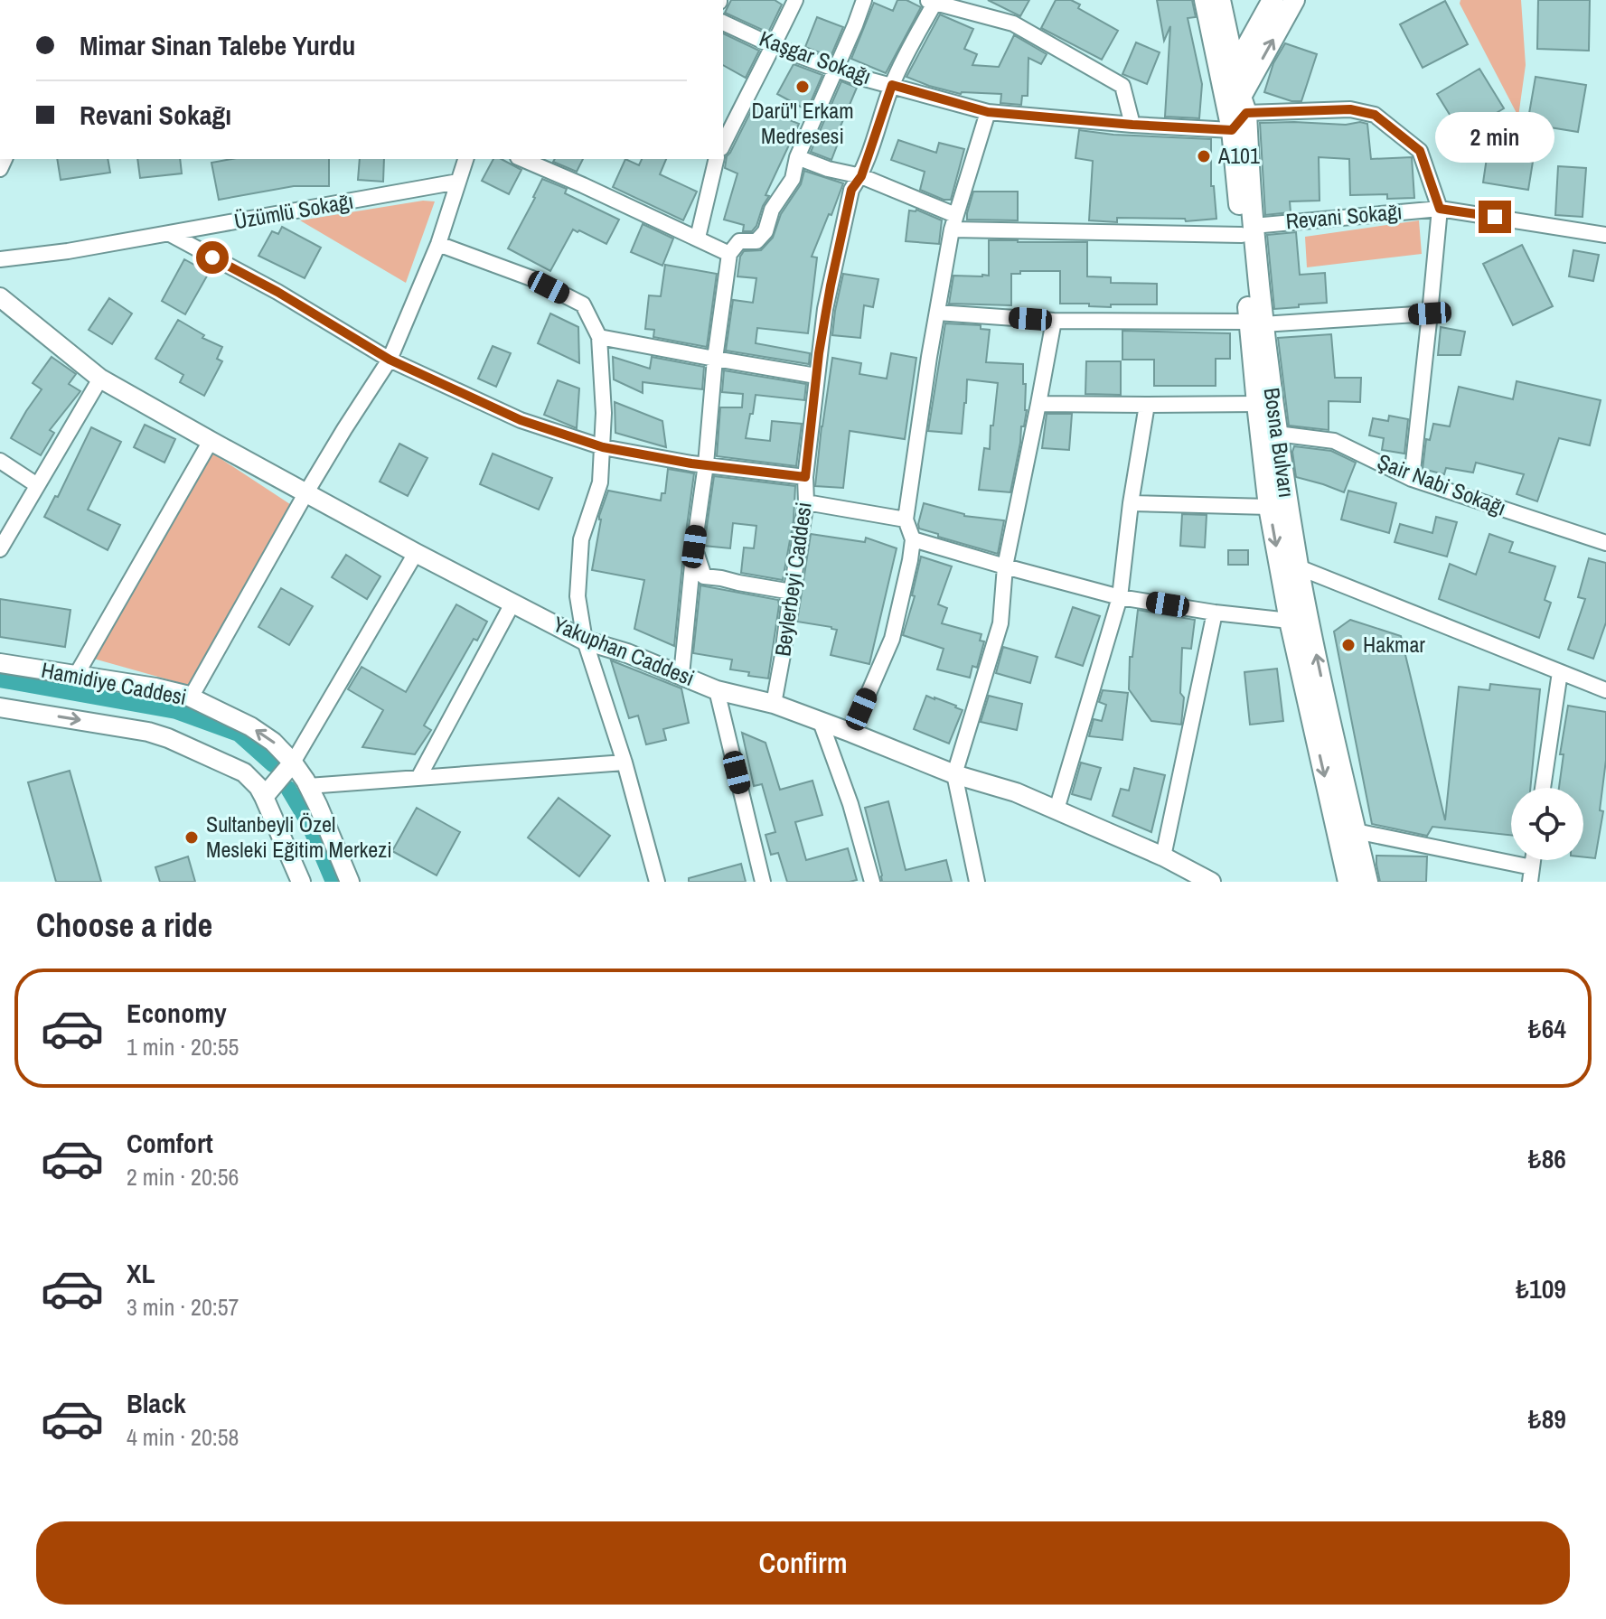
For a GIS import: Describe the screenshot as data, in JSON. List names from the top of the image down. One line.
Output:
{"streets":{"main road":["Bosna Bulvarı"],"street":["Kaşgar Sokağı","Üzümlü Sokağı","Revani Sokağı","Şair Nabi Sokağı","Beylerbeyi Caddesi","Yakuphan Caddesi","Hamidiye Caddesi"]},"crossings":[["Kaşgar Sokağı","Bosna Bulvarı"],["Kaşgar Sokağı","Beylerbeyi Caddesi"],["Revani Sokağı","Bosna Bulvarı"],["Bosna Bulvarı","Şair Nabi Sokağı"],["Beylerbeyi Caddesi","Yakuphan Caddesi"]],"places":["Darü'l Erkam Medresesi","A101","Hakmar","Sultanbeyli Özel Mesleki Eğitim Merkezi"],"page":{"banner":["Mimar Sinan Talebe Yurdu","Revani Sokağı"],"bubble":"2 min","heading":"Choose a ride","list":[{"name":"Economy","note":"1 min · 20:55","value":"₺64"},{"name":"Comfort","note":"2 min · 20:56","value":"₺86"},{"name":"XL","note":"3 min · 20:57","value":"₺109"},{"name":"Black","note":"4 min · 20:58","value":"₺89"}],"buttons":"Confirm"}}
